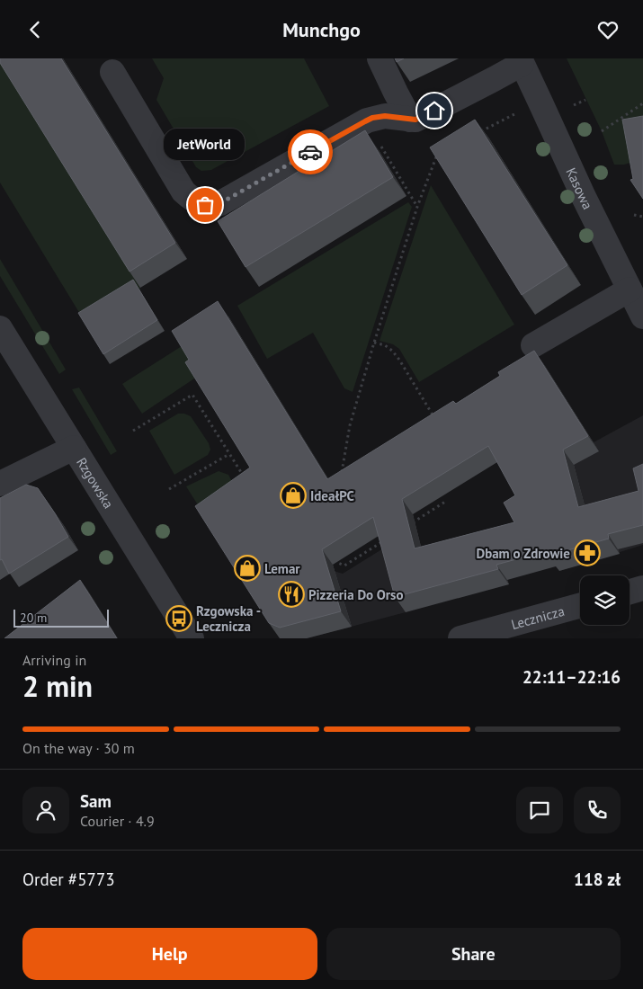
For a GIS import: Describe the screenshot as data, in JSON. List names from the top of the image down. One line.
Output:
{"streets":{"street":["Kasowa","Rzgowska","Lecznicza"]},"places":{"other":["JetWorld"],"shop":["IdeałPC","Lemar"],"pharmacy":["Dbam o Zdrowie"],"restaurant":["Pizzeria Do Orso"],"bus stop":["Rzgowska - Lecznicza"]},"scale_bar":"20 m","page":{"header":"Munchgo","bubble":"JetWorld","scale":"20 m","heading":["2 min","Arriving in","22:11–22:16"],"panel":["Sam","Courier · 4.9","Order #5773","118 zł"],"bar":"On the way · 30 m","buttons":["Help","Share"]}}
